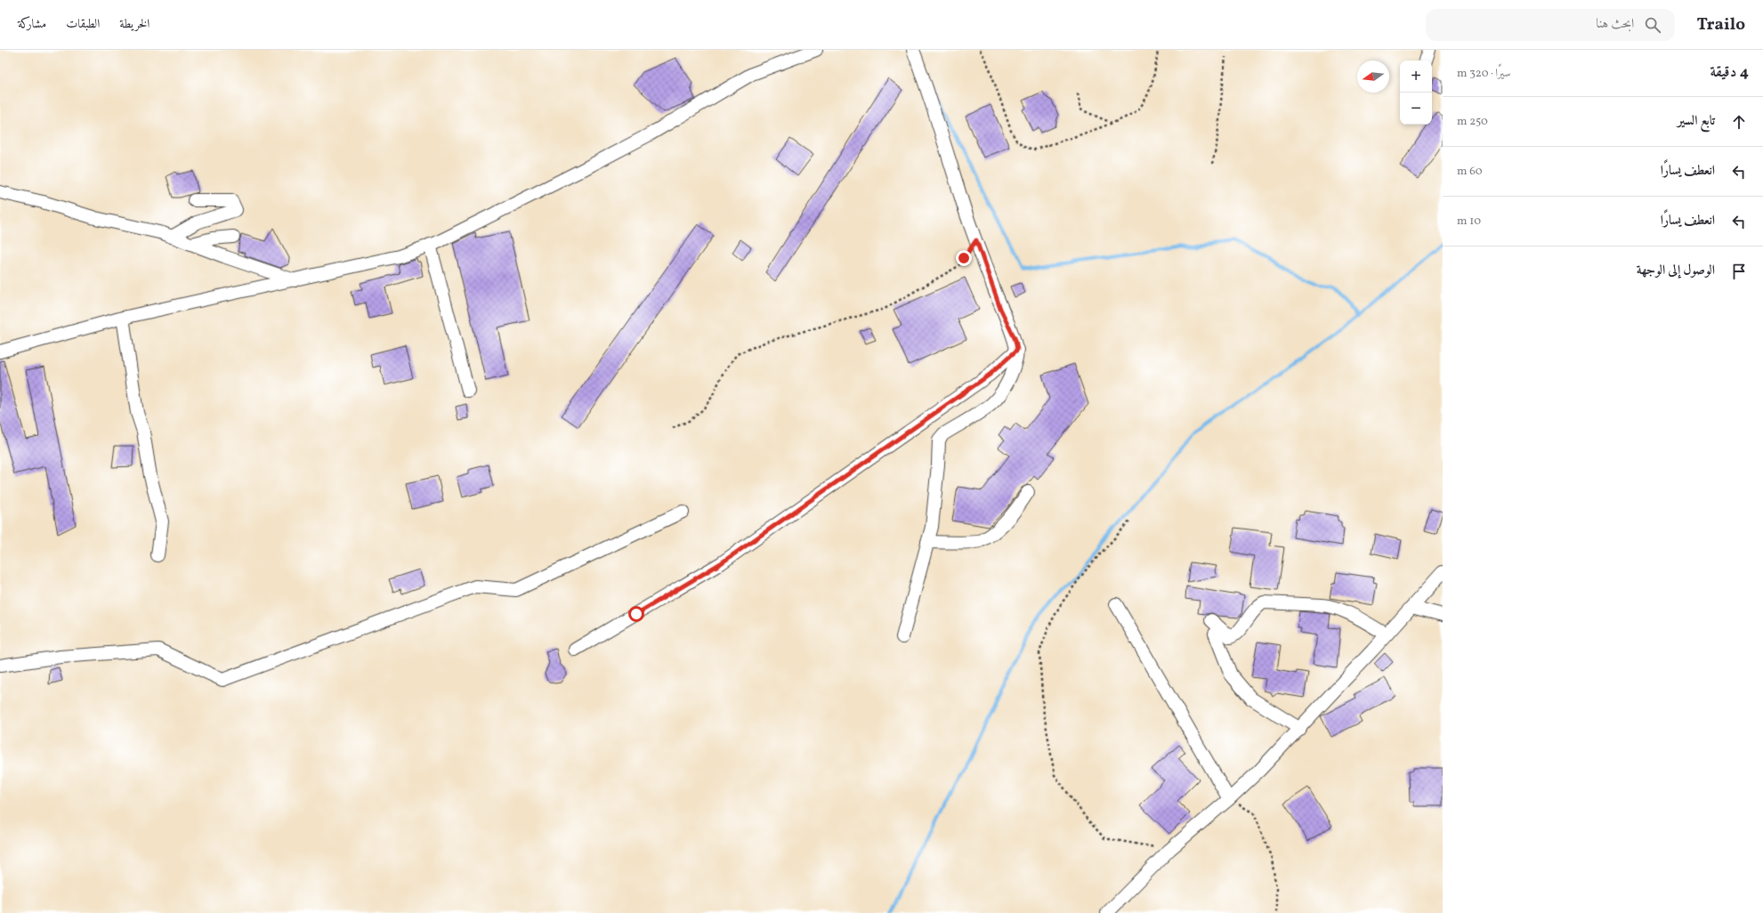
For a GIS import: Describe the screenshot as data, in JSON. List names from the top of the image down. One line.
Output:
{"north":"left","page":{"header":"Trailo","search":"ابحث هنا","nav":["الخريطة","الطبقات","مشاركة"],"heading":["4 دقيقة","سيرًا · 320 m"],"map_buttons":["+","−"],"list":[["تابع السير","250 m"],["انعطف يسارًا","60 m"],["انعطف يسارًا","10 m"],"الوصول إلى الوجهة"]}}
